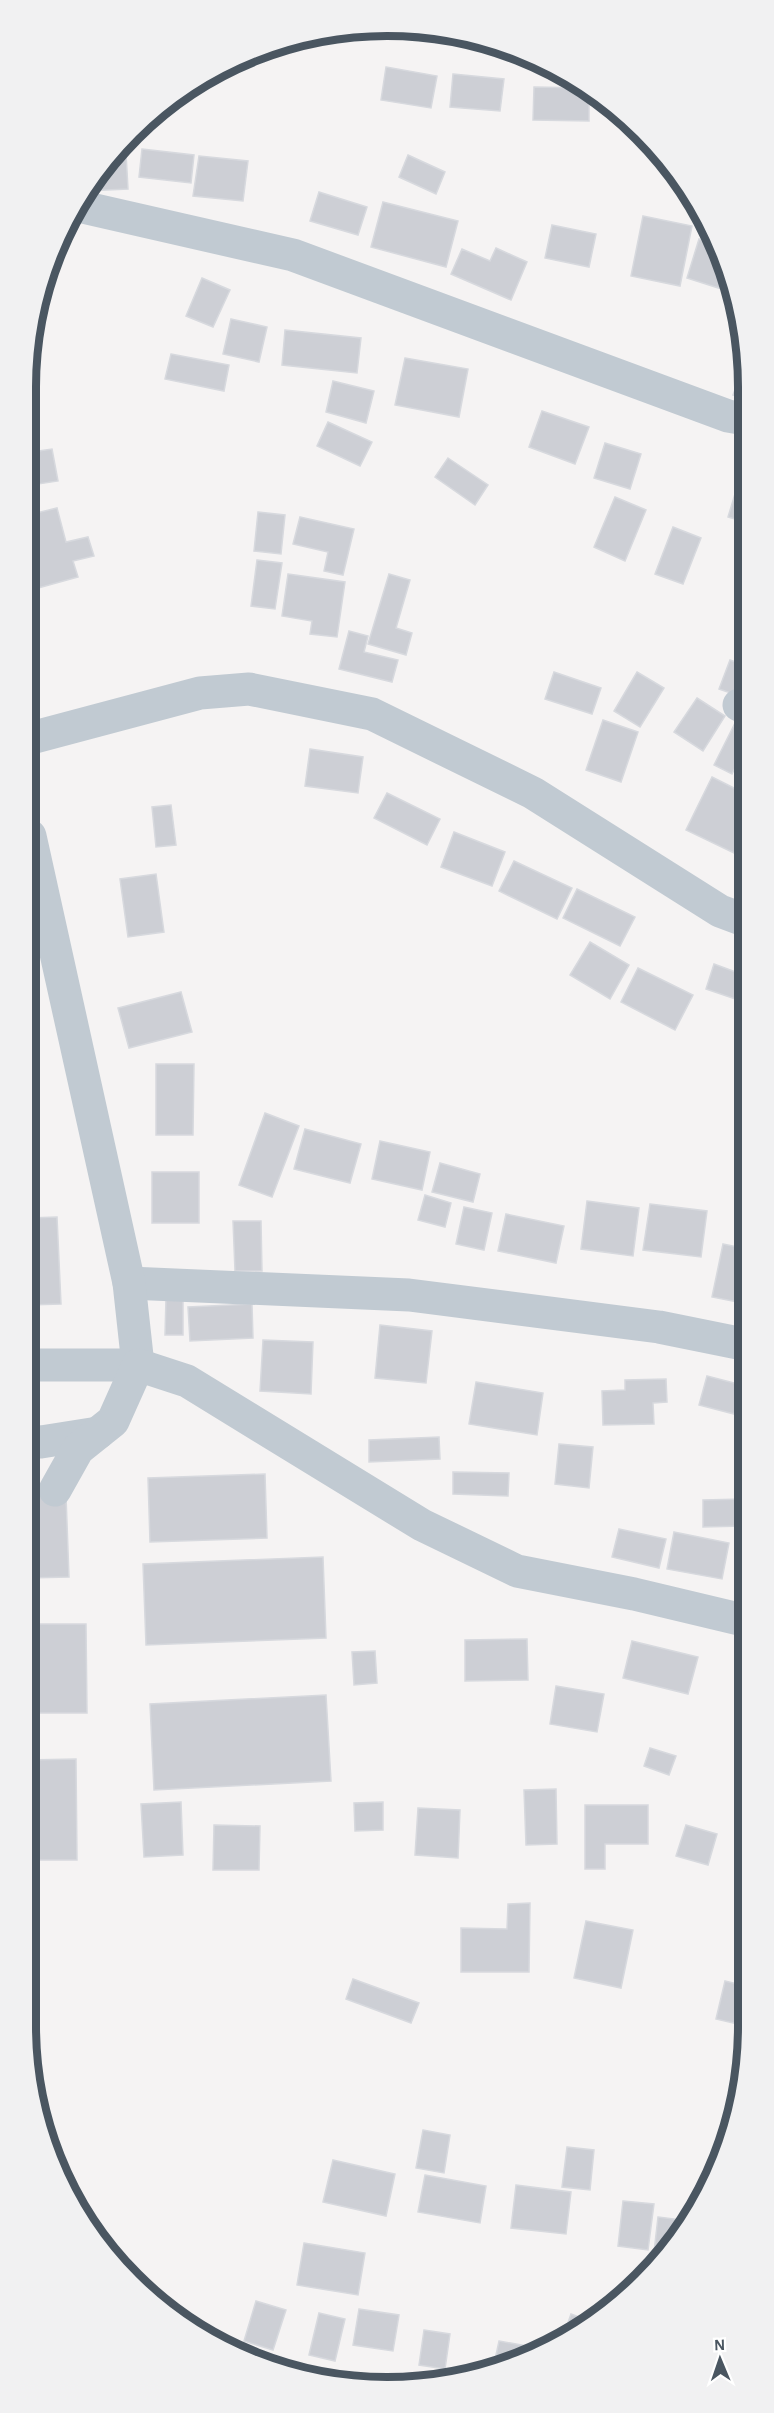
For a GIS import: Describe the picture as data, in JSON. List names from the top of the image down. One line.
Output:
{"north":"top"}
